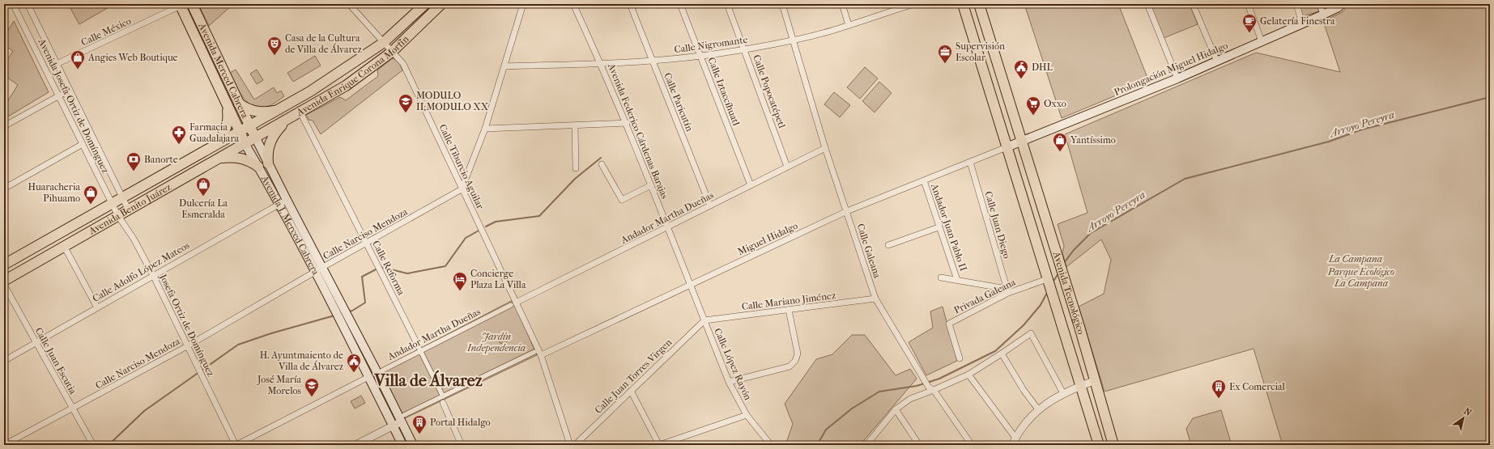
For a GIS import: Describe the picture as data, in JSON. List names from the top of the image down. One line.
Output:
{"streets":{"main road":["Prolongación Miguel Hidalgo","Avenida Merced Cabrera","Avenida Enrique Corona Morfín","Avenida Benito Juárez","Avenida J. Merced Cabrera","Avenida Tecnológico"],"street":["Calle México","Calle Nigromante","Calle Iztaccíhuatl","Calle Popocatépetl","Calle Paricutín","Avenida Josefa Ortiz de Domínguez","Avenida Federico Cárdenas Barajas","Calle Tiburcio Aguilar","Andador Martha Dueñas","Calle Juan Diego","Andador Juan Pablo II","Calle Narciso Mendoza","Miguel Hidalgo","Calle Galeana","Calle Reforma","Calle Adolfo López Mateos","Privada Galeana","Calle Mariano Jiménez","Josefa Ortiz de Domínguez","Calle Juan Escutia","Calle López Rayón","Calle Juan Torres Virgen"]},"crossings":[["Calle México","Avenida Josefa Ortiz de Domínguez"],["Calle México","Avenida J. Merced Cabrera"],["Calle Nigromante","Calle Iztaccíhuatl"],["Calle Nigromante","Calle Popocatépetl"],["Calle Nigromante","Calle Paricutín"],["Calle Nigromante","Avenida Federico Cárdenas Barajas"],["Calle Nigromante","Calle Galeana"],["Prolongación Miguel Hidalgo","Miguel Hidalgo"],["Prolongación Miguel Hidalgo","Avenida Tecnológico"],["Avenida Merced Cabrera","Avenida Enrique Corona Morfín"],["Avenida Merced Cabrera","Avenida Benito Juárez"],["Avenida Merced Cabrera","Avenida J. Merced Cabrera"],["Avenida Enrique Corona Morfín","Calle Tiburcio Aguilar"],["Avenida Enrique Corona Morfín","Avenida Benito Juárez"],["Avenida Enrique Corona Morfín","Avenida J. Merced Cabrera"],["Avenida Enrique Corona Morfín","Calle Reforma"],["Calle Iztaccíhuatl","Andador Martha Dueñas"],["Calle Popocatépetl","Andador Martha Dueñas"],["Calle Paricutín","Andador Martha Dueñas"],["Avenida Josefa Ortiz de Domínguez","Avenida Benito Juárez"],["Avenida Josefa Ortiz de Domínguez","Josefa Ortiz de Domínguez"],["Avenida Federico Cárdenas Barajas","Andador Martha Dueñas"],["Avenida Federico Cárdenas Barajas","Miguel Hidalgo"],["Avenida Federico Cárdenas Barajas","Calle Mariano Jiménez"],["Avenida Federico Cárdenas Barajas","Calle López Rayón"],["Avenida Federico Cárdenas Barajas","Calle Juan Torres Virgen"],["Calle Tiburcio Aguilar","Andador Martha Dueñas"],["Calle Tiburcio Aguilar","Calle Narciso Mendoza"],["Calle Tiburcio Aguilar","Miguel Hidalgo"],["Avenida Benito Juárez","Avenida J. Merced Cabrera"],["Avenida Benito Juárez","Josefa Ortiz de Domínguez"],["Andador Martha Dueñas","Calle Galeana"],["Andador Martha Dueñas","Calle Reforma"],["Avenida J. Merced Cabrera","Calle Narciso Mendoza"],["Avenida J. Merced Cabrera","Calle Adolfo López Mateos"],["Calle Juan Diego","Miguel Hidalgo"],["Calle Juan Diego","Privada Galeana"],["Andador Juan Pablo II","Miguel Hidalgo"],["Calle Narciso Mendoza","Calle Reforma"],["Calle Narciso Mendoza","Josefa Ortiz de Domínguez"],["Calle Narciso Mendoza","Calle Juan Escutia"],["Miguel Hidalgo","Calle Galeana"],["Miguel Hidalgo","Avenida Tecnológico"],["Calle Galeana","Calle Mariano Jiménez"],["Calle Adolfo López Mateos","Josefa Ortiz de Domínguez"],["Calle Adolfo López Mateos","Calle Juan Escutia"],["Avenida Tecnológico","Privada Galeana"],["Calle Mariano Jiménez","Calle López Rayón"],["Calle Mariano Jiménez","Calle Juan Torres Virgen"],["Calle López Rayón","Calle Juan Torres Virgen"]],"districts":["Villa de Álvarez"],"water":["Arroyo Pereyra"],"parks":["La Campana","Parque Ecológico La Campana","Jardín Independencia"],"places":{"cafe":["Gelatería Finestra"],"theatre":["Casa de la Cultura de Villa de Álvarez"],"office":["Supervisión Escolar"],"shop":["Angies Web Boutique","Yantíssimo","Dulcería La Esmeralda","Huaracheria Pihuamo"],"public building":["DHL","H. Ayuntmaiento de Villa de Álvarez"],"school or university":["MODULO II;MODULO XX","José María Morelos"],"supermarket":["Oxxo"],"pharmacy":["Farmacia Guadalajara"],"bank":["Banorte"],"hotel":["Concierge Plaza La Villa"],"building":["Ex Comercial","Portal Hidalgo"]},"north":"top right"}
